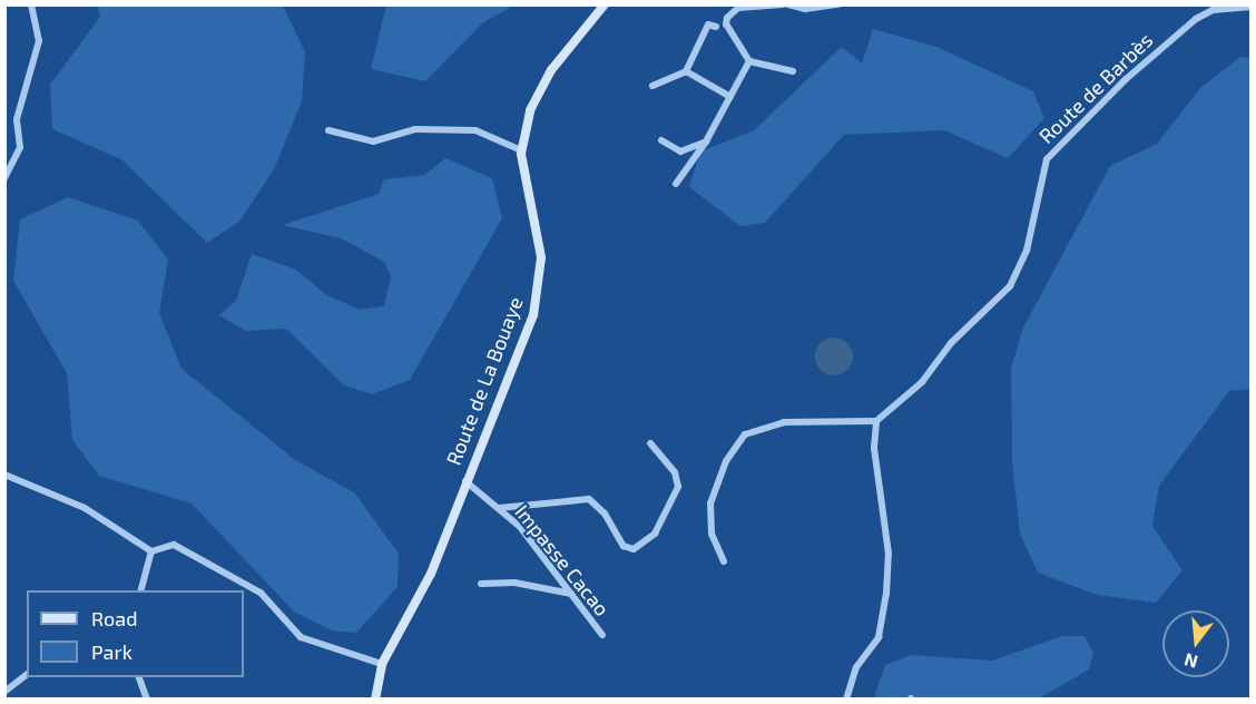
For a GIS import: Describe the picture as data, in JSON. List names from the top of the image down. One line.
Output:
{"streets":{"main road":["Route de La Bouaye"],"street":["Route de Barbès","Impasse Cacao"]},"crossings":[["Route de La Bouaye","Impasse Cacao"]],"legend":["Road","Park"],"north":"bottom"}
